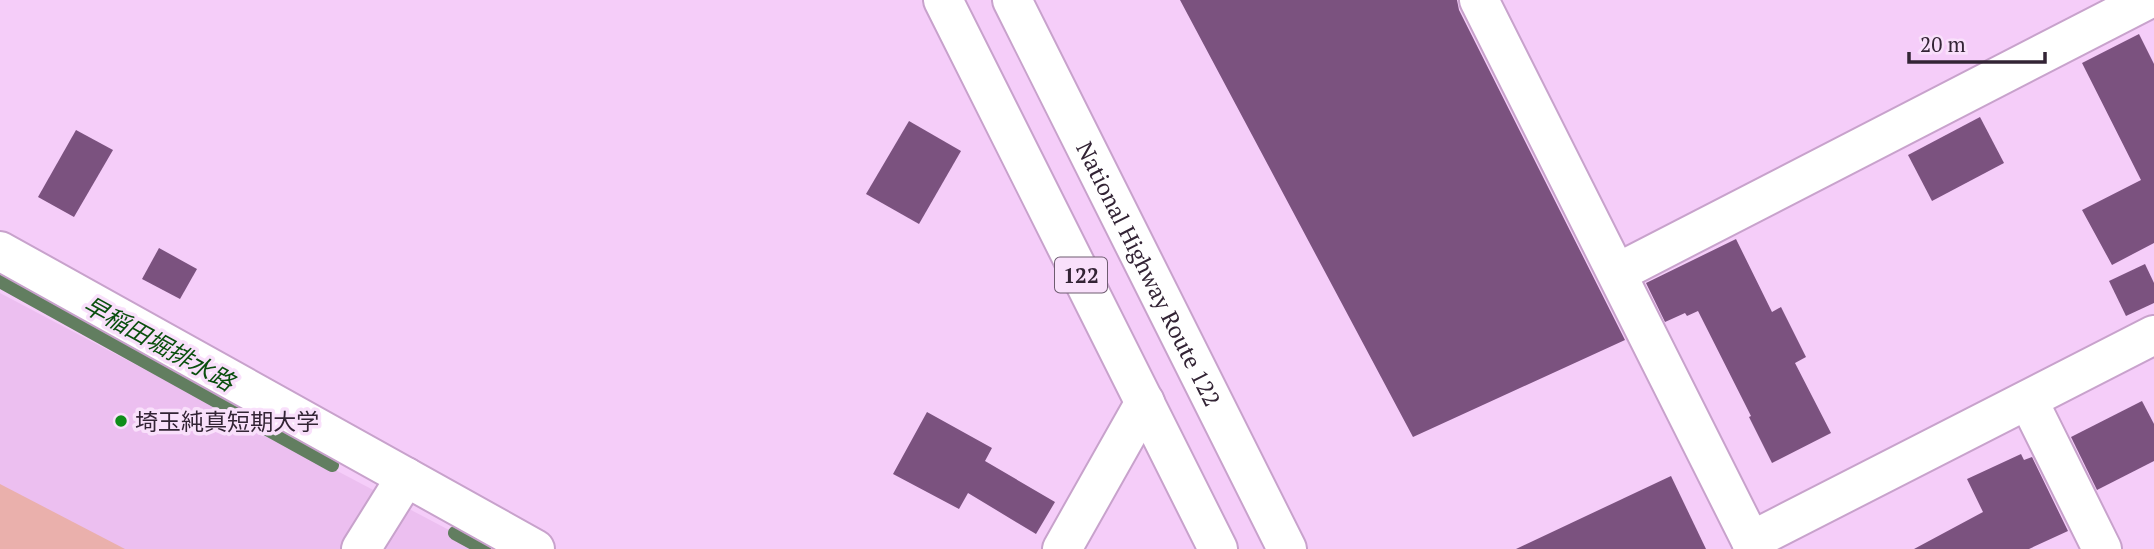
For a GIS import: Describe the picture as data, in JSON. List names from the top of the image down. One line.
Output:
{"streets":{"main road":["National Highway Route 122","122"]},"water":["早稲田堀排水路"],"places":["埼玉純真短期大学"],"scale_bar":"20 m"}
